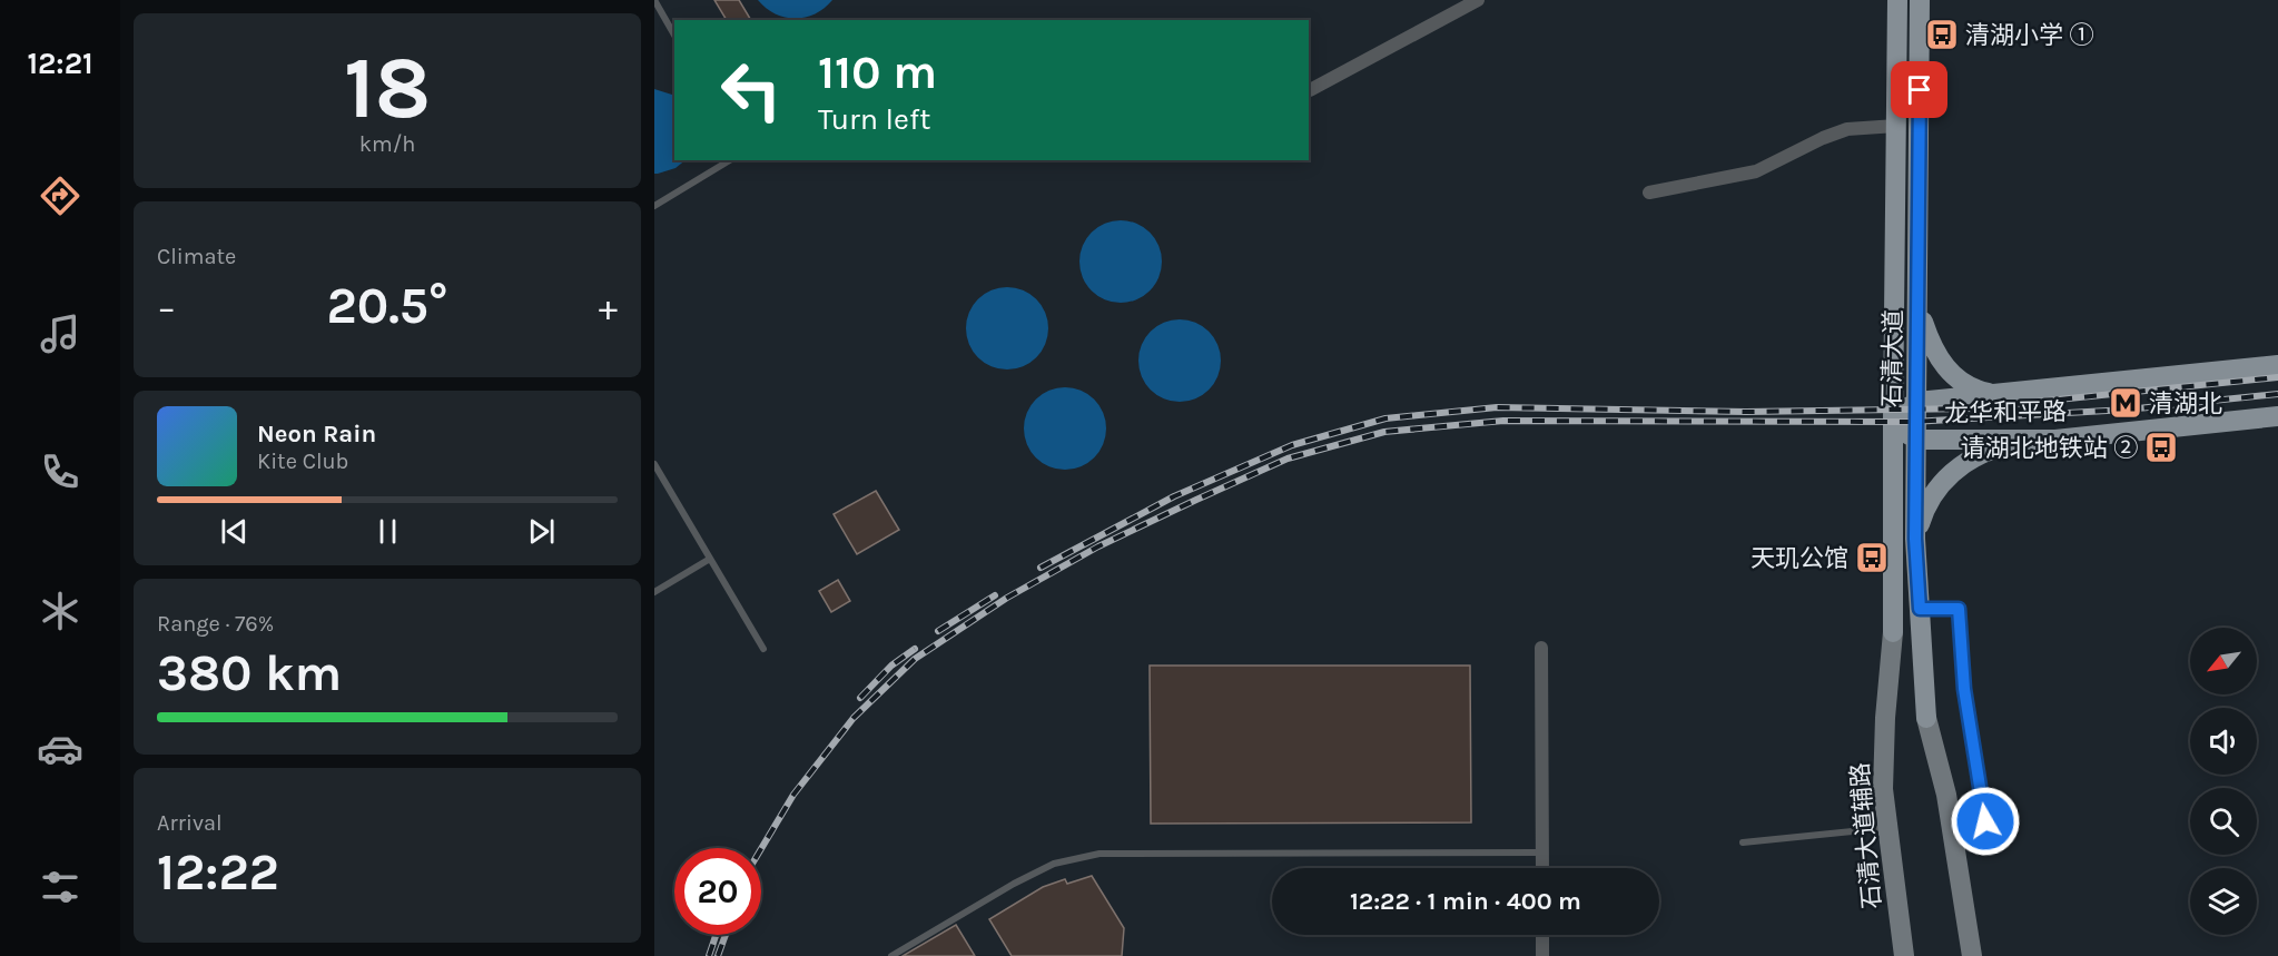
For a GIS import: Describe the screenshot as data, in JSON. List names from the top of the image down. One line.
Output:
{"streets":{"main road":["石清大道","龙华和平路","石清大道辅路"]},"crossings":[["石清大道","龙华和平路"],["石清大道","石清大道辅路"]],"places":{"bus stop":["清湖小学 ①","请湖北地铁站 ②","天玑公馆"],"metro station":["清湖北"]},"north":"bottom left","page":{"tabs":"12:21","tile":[["18","km/h"],"Climate",["Range · 76%","380 km"],["Arrival","12:22"]],"turn":["110 m","Turn left"],"heat":["−","20.5°","+"],"song":["Neon Rain","Kite Club"],"limit":"20","trip":"12:22 · 1 min · 400 m"}}
